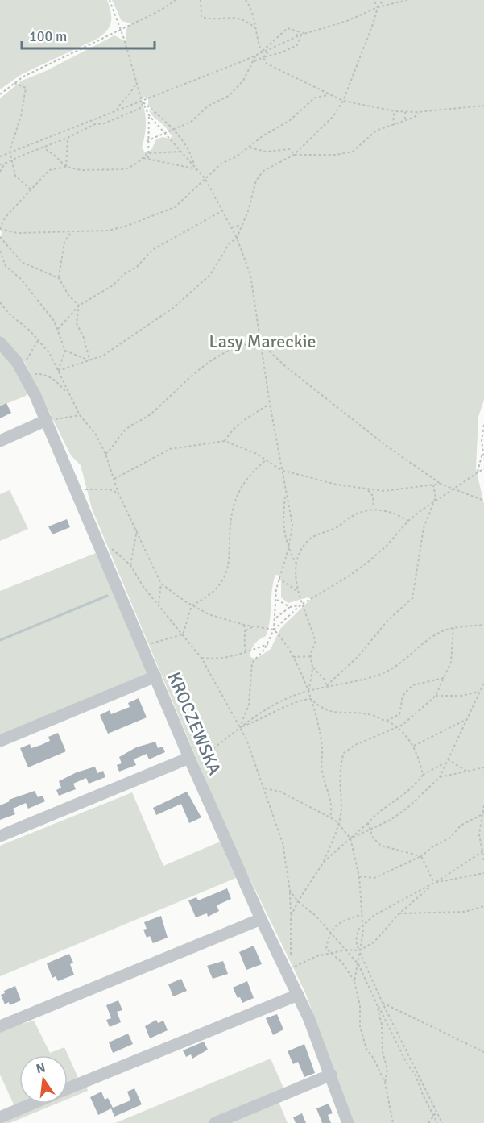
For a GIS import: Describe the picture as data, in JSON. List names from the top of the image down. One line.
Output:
{"streets":{"street":["KROCZEWSKA"]},"parks":["Lasy Mareckie"],"scale_bar":"100 m","north":"top"}
